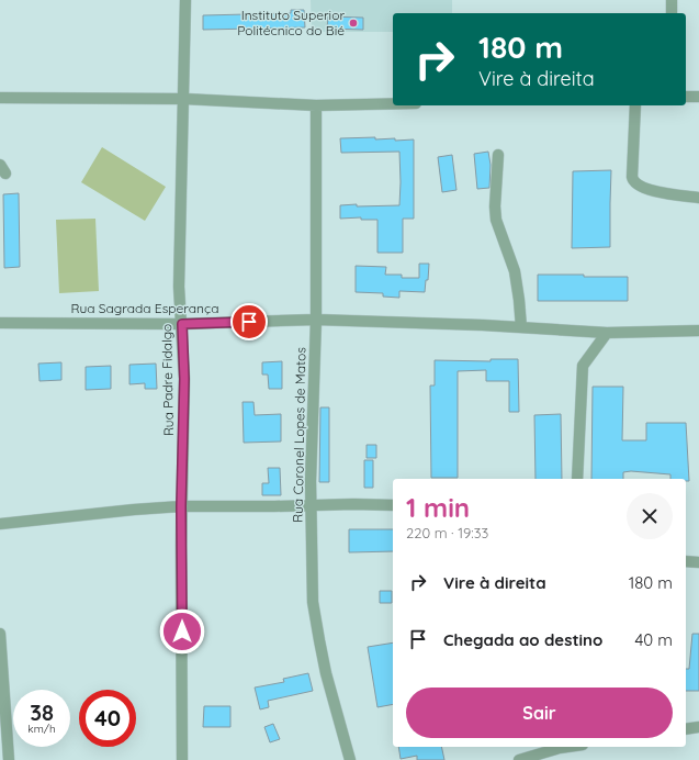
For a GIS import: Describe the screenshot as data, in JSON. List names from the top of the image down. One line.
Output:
{"streets":{"street":["Rua Sagrada Esperança","Rua Padre Fidalgo","Rua Coronel Lopes de Matos"]},"crossings":[["Rua Sagrada Esperança","Rua Padre Fidalgo"],["Rua Sagrada Esperança","Rua Coronel Lopes de Matos"]],"places":["Instituto Superior Politécnico do Bié"],"page":{"turn":["180 m","Vire à direita"],"heading":["1 min","220 m · 19:33"],"list":[{"name":"Vire à direita","value":"180 m"},{"name":"Chegada ao destino","value":"40 m"}],"buttons":"Sair","speed":"38 km/h","limit":"40"}}
